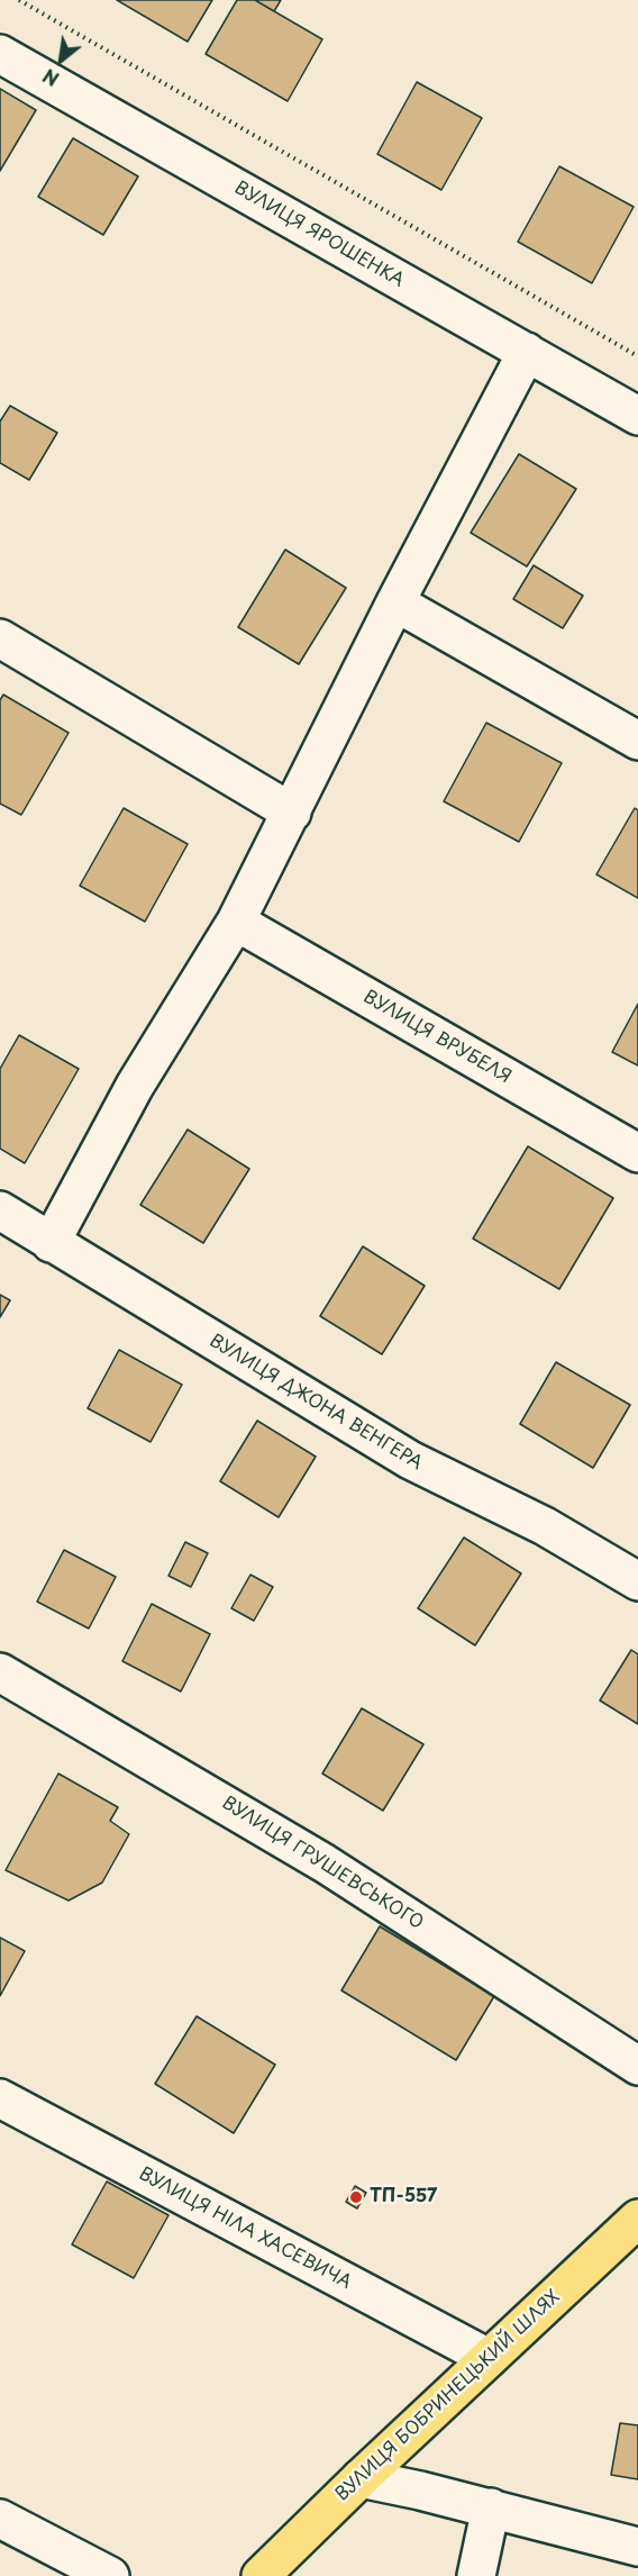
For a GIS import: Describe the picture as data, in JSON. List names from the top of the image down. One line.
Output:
{"streets":{"main road":["ВУЛИЦЯ БОБРИНЕЦЬКИЙ ШЛЯХ"],"street":["ВУЛИЦЯ ЯРОШЕНКА","ВУЛИЦЯ ВРУБЕЛЯ","ВУЛИЦЯ ДЖОНА ВЕНГЕРА","ВУЛИЦЯ ГРУШЕВСЬКОГО","ВУЛИЦЯ НІЛА ХАСЕВИЧА"]},"crossings":[["ВУЛИЦЯ НІЛА ХАСЕВИЧА","ВУЛИЦЯ БОБРИНЕЦЬКИЙ ШЛЯХ"]],"places":["ТП-557"],"north":"bottom left"}
